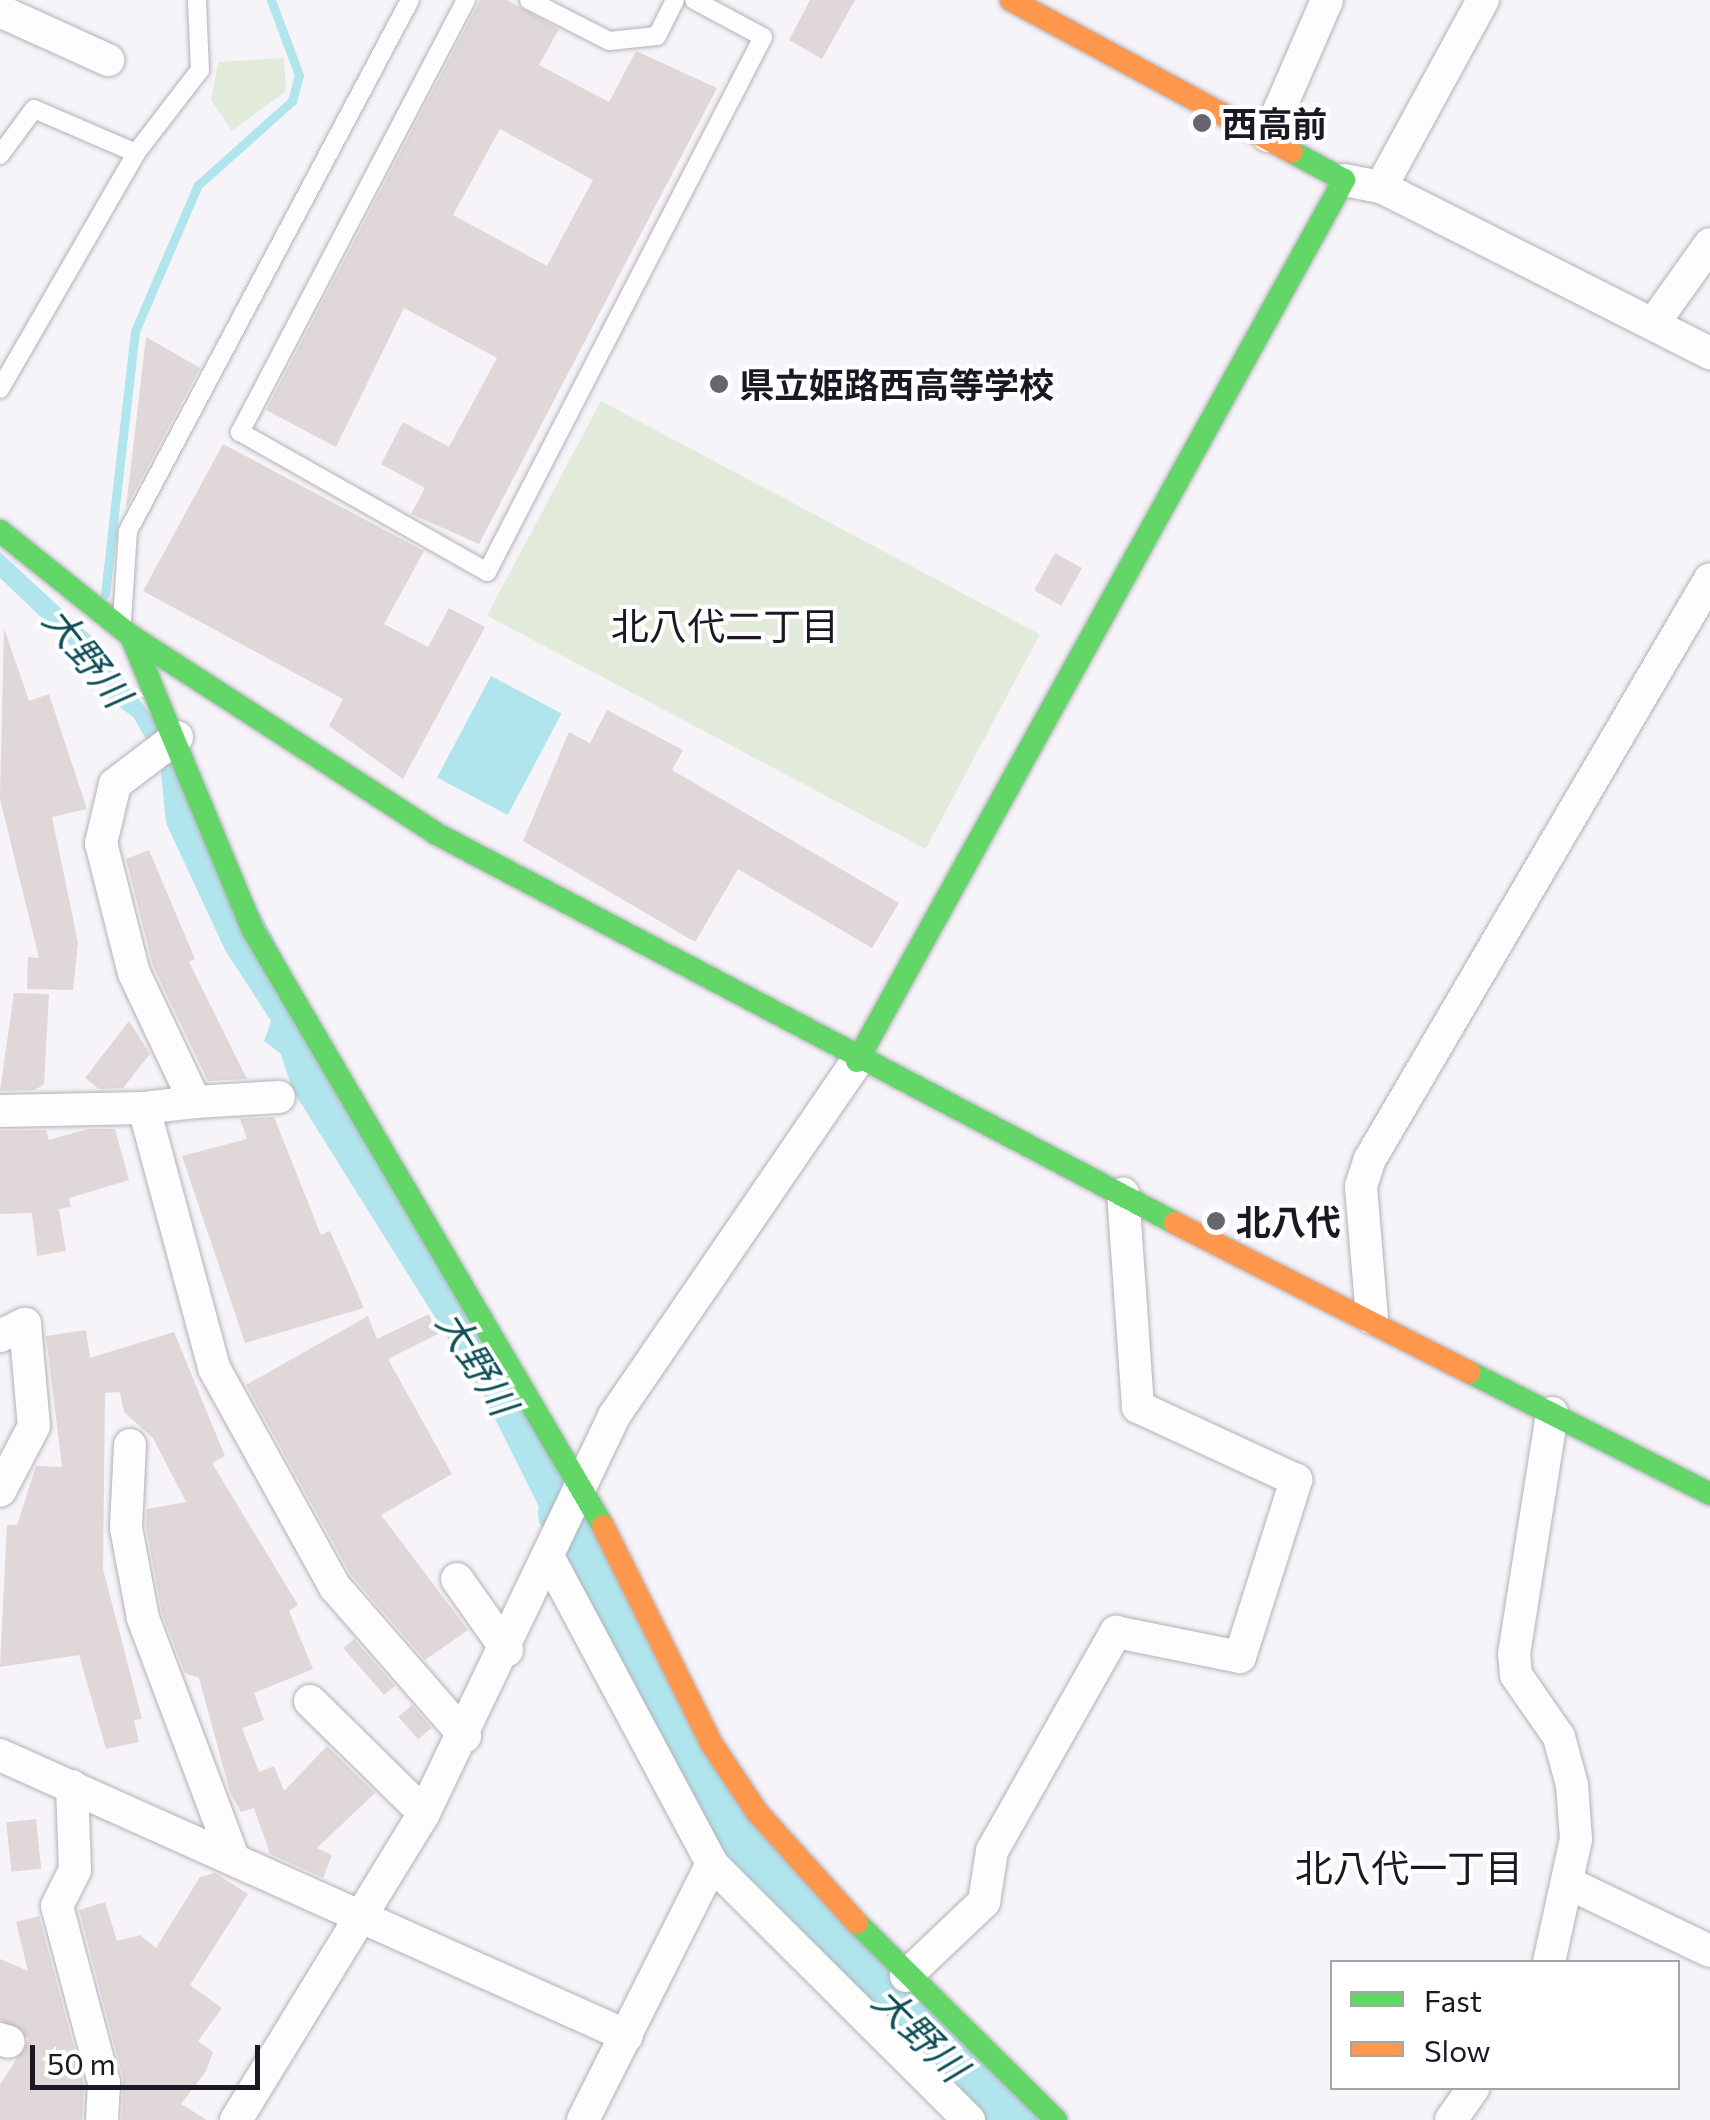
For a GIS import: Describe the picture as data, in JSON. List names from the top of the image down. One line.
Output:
{"districts":["北八代二丁目","北八代一丁目"],"water":["大野川"],"places":["西高前","県立姫路西高等学校","北八代"],"legend":["Fast","Slow"],"scale_bar":"50 m"}
